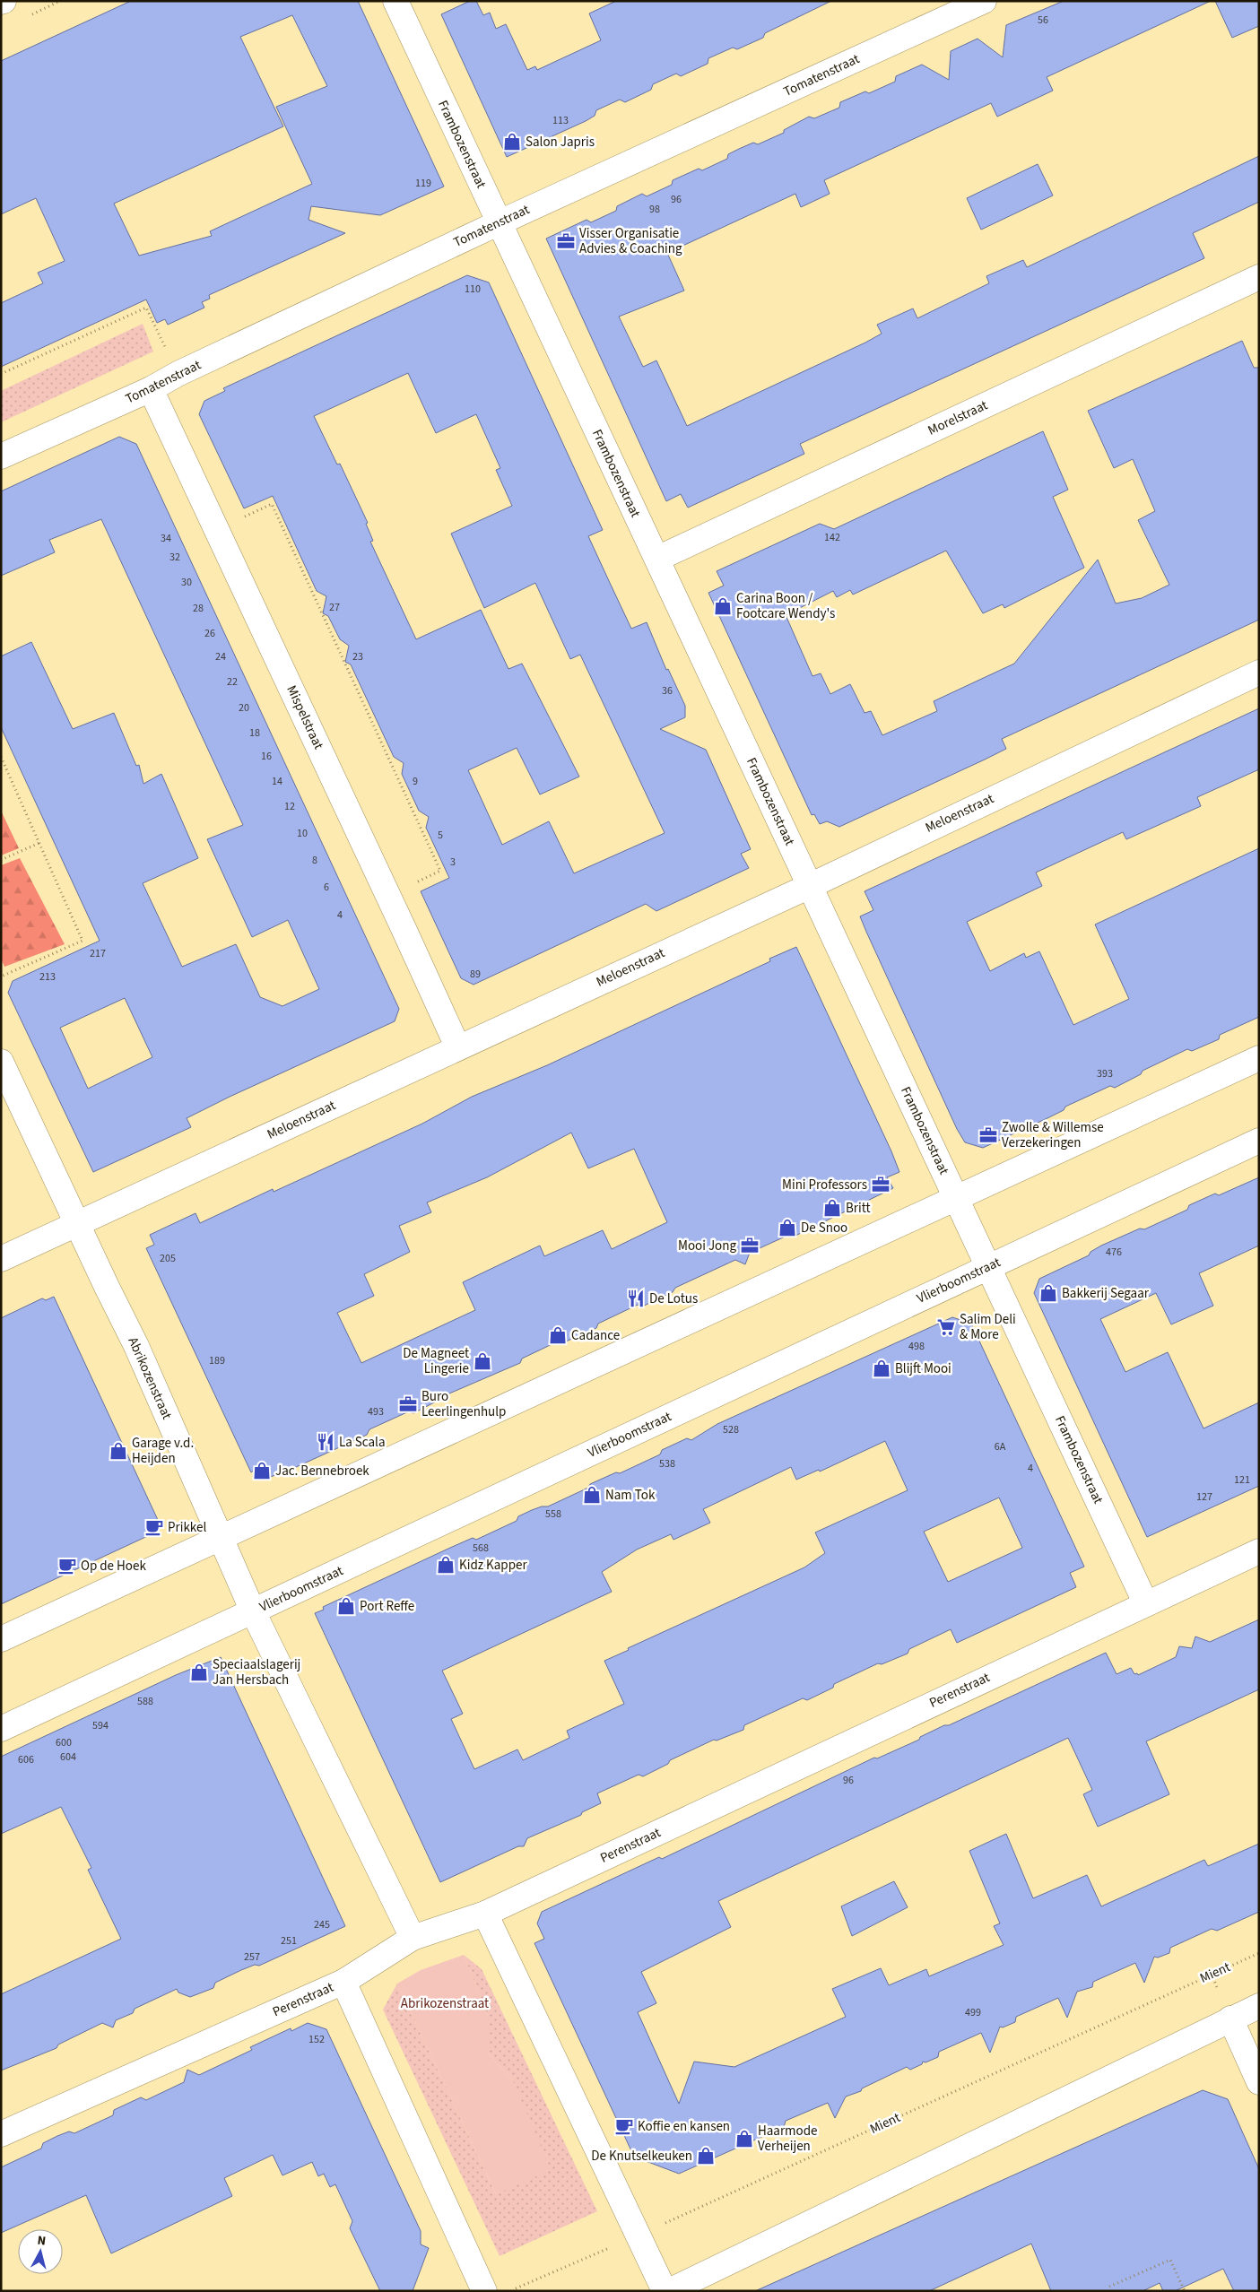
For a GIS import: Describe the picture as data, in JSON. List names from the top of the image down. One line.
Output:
{"streets":{"street":["Tomatenstraat","Frambozenstraat","Morelstraat","Mispelstraat","Meloenstraat","Vlierboomstraat","Abrikozenstraat","Perenstraat"],"path":["Mient"]},"crossings":[["Tomatenstraat","Frambozenstraat"],["Tomatenstraat","Mispelstraat"],["Frambozenstraat","Morelstraat"],["Frambozenstraat","Meloenstraat"],["Frambozenstraat","Vlierboomstraat"],["Frambozenstraat","Perenstraat"],["Mispelstraat","Meloenstraat"],["Meloenstraat","Abrikozenstraat"],["Vlierboomstraat","Abrikozenstraat"],["Abrikozenstraat","Perenstraat"]],"parks":["Abrikozenstraat"],"places":{"shop":["Salon Japris","Carina Boon / Footcare Wendy's","Britt","De Snoo","Bakkerij Segaar","Cadance","De Magneet Lingerie","Blijft Mooi","Garage v.d. Heijden","Jac. Bennebroek","Nam Tok","Kidz Kapper","Port Reffe","Speciaalslagerij Jan Hersbach","Haarmode Verheijen","De Knutselkeuken"],"office":["Visser Organisatie Advies & Coaching","Zwolle & Willemse Verzekeringen","Mini Professors","Mooi Jong","Buro Leerlingenhulp"],"restaurant":["De Lotus","La Scala"],"supermarket":["Salim Deli & More"],"cafe":["Prikkel","Op de Hoek","Koffie en kansen"]},"house_numbers":["56","113","119","96","98","110","142","34","32","30","27","28","26","24","23","22","36","20","18","16","14","9","12","10","5","8","3","6","4","217","89","213","393","476","205","498","189","493","528","6A","538","4","121","127","558","568","588","594","600","604","606","96","245","251","257","499","152"],"north":"top"}
